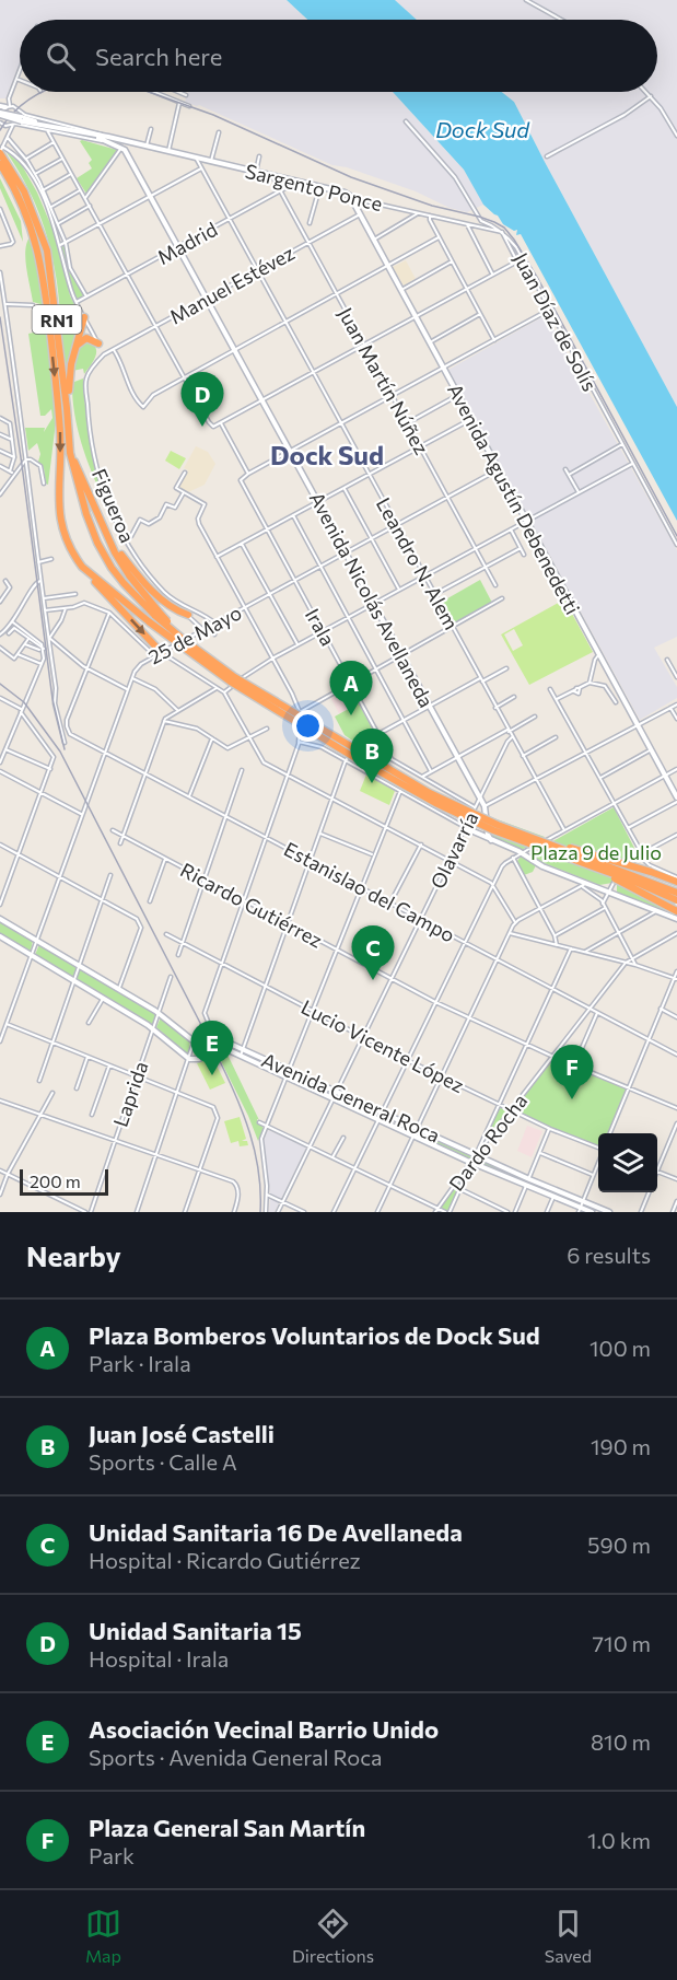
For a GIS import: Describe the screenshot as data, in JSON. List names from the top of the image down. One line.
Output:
{"streets":{"highway":["RN1"],"main road":["Sargento Ponce","Avenida Agustín Debenedetti","Avenida Nicolás Avellaneda","Avenida General Roca"],"street":["Madrid","Manuel Estévez","Juan Díaz de Solís","Juan Martín Núñez","Figueroa","Leandro N. Alem","Irala","25 de Mayo","Olavarría","Estanislao del Campo","Ricardo Gutiérrez","Lucio Vicente López","Laprida","Dardo Rocha"]},"crossings":[["Sargento Ponce","Madrid"],["Sargento Ponce","Juan Díaz de Solís"],["Sargento Ponce","Juan Martín Núñez"],["Sargento Ponce","Avenida Agustín Debenedetti"],["Sargento Ponce","Leandro N. Alem"],["Madrid","Juan Martín Núñez"],["Madrid","Leandro N. Alem"],["Madrid","Avenida Nicolás Avellaneda"],["Manuel Estévez","Juan Martín Núñez"],["Manuel Estévez","Avenida Agustín Debenedetti"],["Manuel Estévez","Figueroa"],["Manuel Estévez","Leandro N. Alem"],["Manuel Estévez","Avenida Nicolás Avellaneda"],["Juan Martín Núñez","25 de Mayo"],["Avenida Agustín Debenedetti","25 de Mayo"],["Figueroa","25 de Mayo"],["Leandro N. Alem","25 de Mayo"],["Leandro N. Alem","Olavarría"],["Avenida Nicolás Avellaneda","25 de Mayo"],["Avenida Nicolás Avellaneda","Olavarría"],["Irala","25 de Mayo"],["Irala","Olavarría"],["25 de Mayo","Estanislao del Campo"],["Olavarría","Estanislao del Campo"],["Olavarría","Ricardo Gutiérrez"],["Olavarría","Lucio Vicente López"],["Olavarría","Avenida General Roca"],["Estanislao del Campo","Dardo Rocha"],["Ricardo Gutiérrez","Dardo Rocha"],["Lucio Vicente López","Dardo Rocha"],["Avenida General Roca","Dardo Rocha"]],"districts":["Dock Sud"],"water":["Dock Sud"],"parks":["Plaza 9 de Julio"],"scale_bar":"200 m","page":{"search":"Search here","pins":["D","A","B","C","E","F"],"scale":"200 m","heading":["Nearby","6 results"],"list":[{"mark":"A","name":"Plaza Bomberos Voluntarios de Dock Sud","note":"Park · Irala","value":"100 m"},{"mark":"B","name":"Juan José Castelli","note":"Sports · Calle A","value":"190 m"},{"mark":"C","name":"Unidad Sanitaria 16 De Avellaneda","note":"Hospital · Ricardo Gutiérrez","value":"590 m"},{"mark":"D","name":"Unidad Sanitaria 15","note":"Hospital · Irala","value":"710 m"},{"mark":"E","name":"Asociación Vecinal Barrio Unido","note":"Sports · Avenida General Roca","value":"810 m"},{"mark":"F","name":"Plaza General San Martín","note":"Park","value":"1.0 km"}],"nav":["Map","Directions","Saved"]}}
